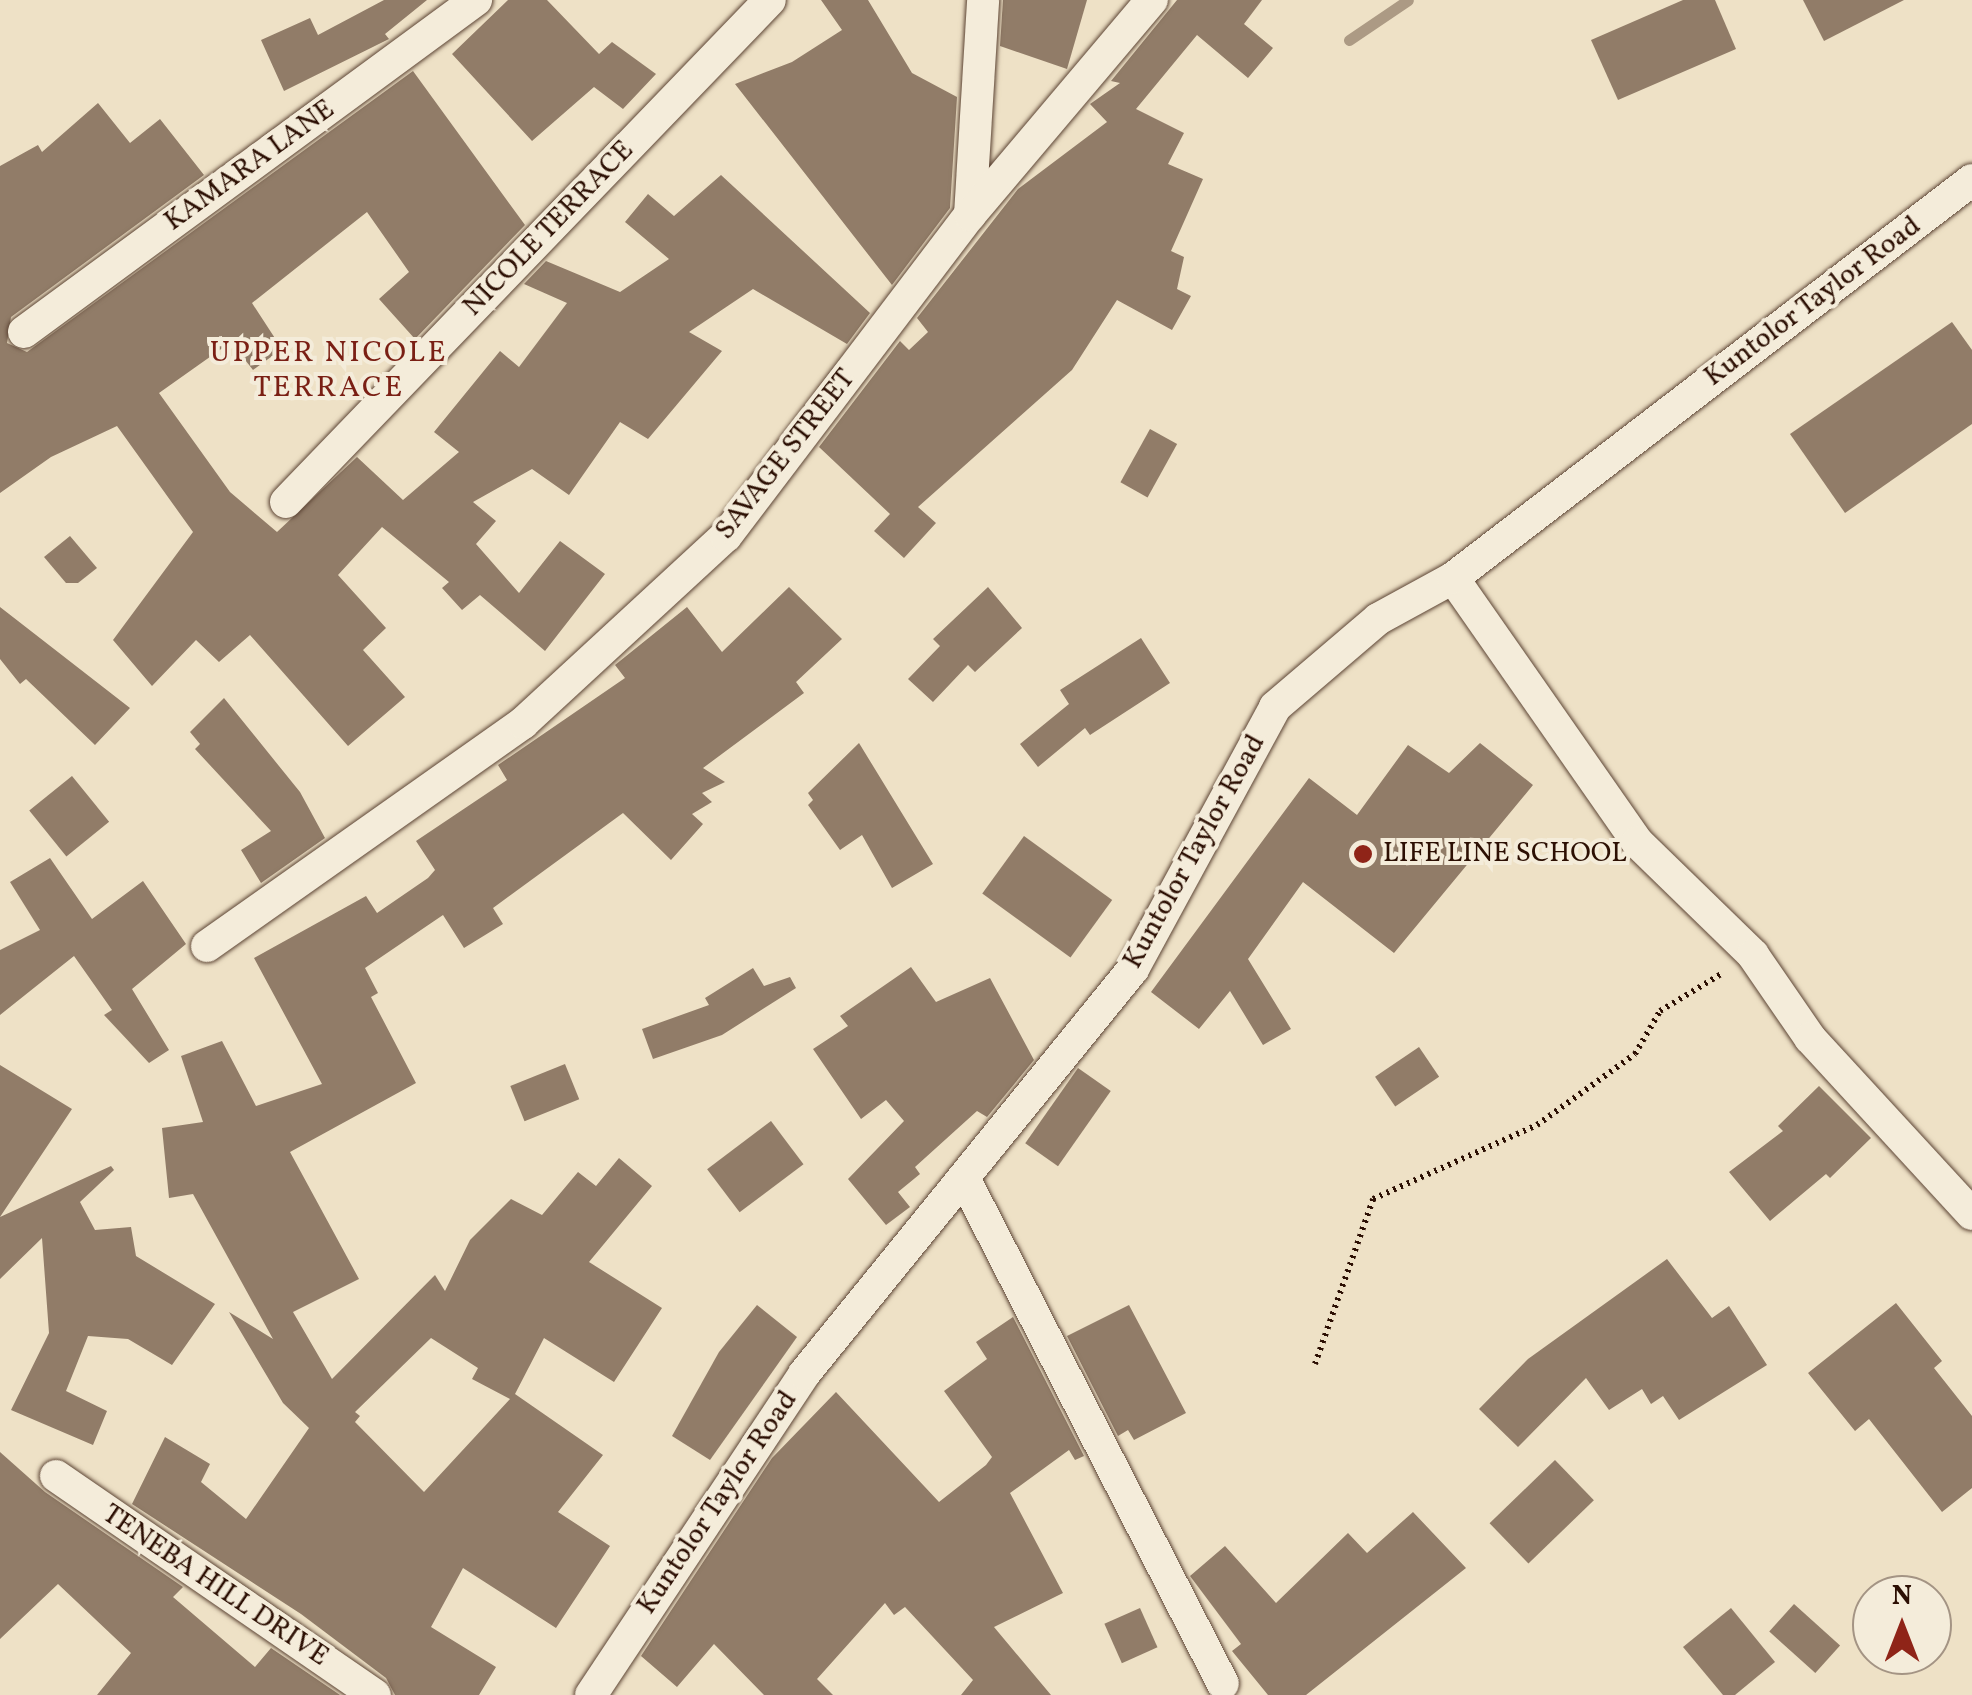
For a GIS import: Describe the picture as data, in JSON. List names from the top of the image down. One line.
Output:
{"streets":{"street":["KAMARA LANE","NICOLE TERRACE","Kuntolor Taylor Road","SAVAGE STREET","TENEBA HILL DRIVE"]},"districts":["UPPER NICOLE TERRACE"],"places":["LIFE LINE SCHOOL"],"north":"top"}
